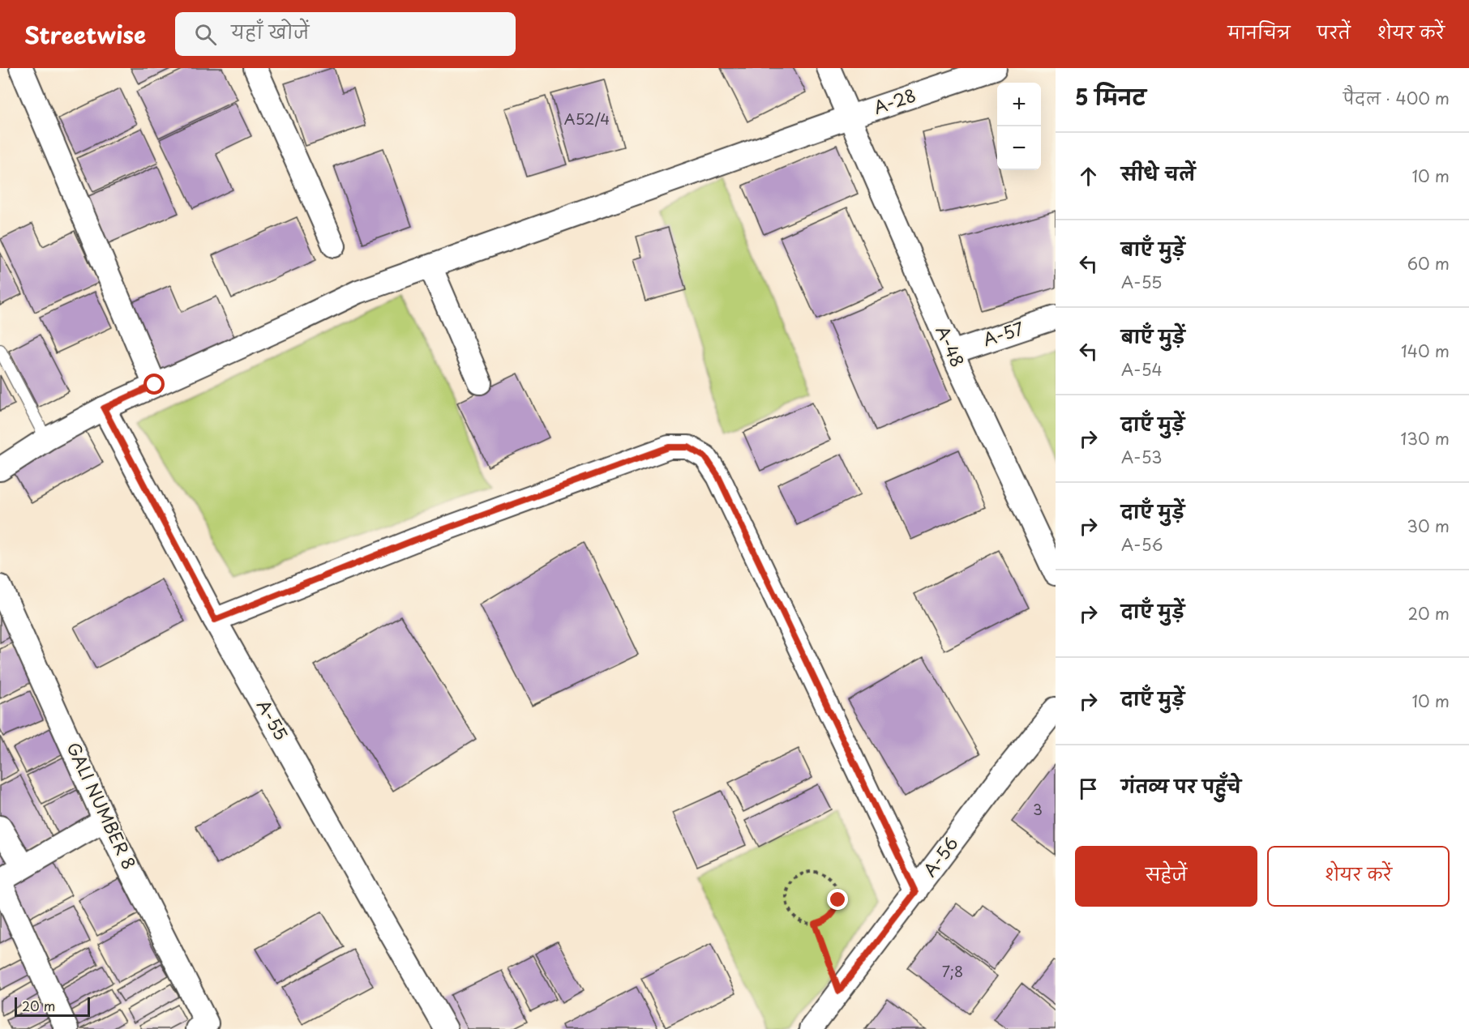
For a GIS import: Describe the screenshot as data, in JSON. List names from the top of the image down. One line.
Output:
{"streets":{"street":["A-28","A-57","A-48","A-55","GALI NUMBER 8","A-56"]},"crossings":[["A-28","A-48"],["A-28","A-55"],["A-57","A-48"]],"house_numbers":["A52/4","3","7;8"],"scale_bar":"20 m","page":{"header":"Streetwise","search":"यहाँ खोजें","nav":["मानचित्र","परतें","शेयर करें"],"heading":["5 मिनट","पैदल · 400 m"],"map_buttons":["+","−"],"list":[["सीधे चलें","10 m"],["बाएँ मुड़ें","A-55","60 m"],["बाएँ मुड़ें","A-54","140 m"],["दाएँ मुड़ें","A-53","130 m"],["दाएँ मुड़ें","A-56","30 m"],["दाएँ मुड़ें","20 m"],["दाएँ मुड़ें","10 m"],"गंतव्य पर पहुँचे"],"buttons":["सहेजें","शेयर करें"],"scale":"20 m"}}
